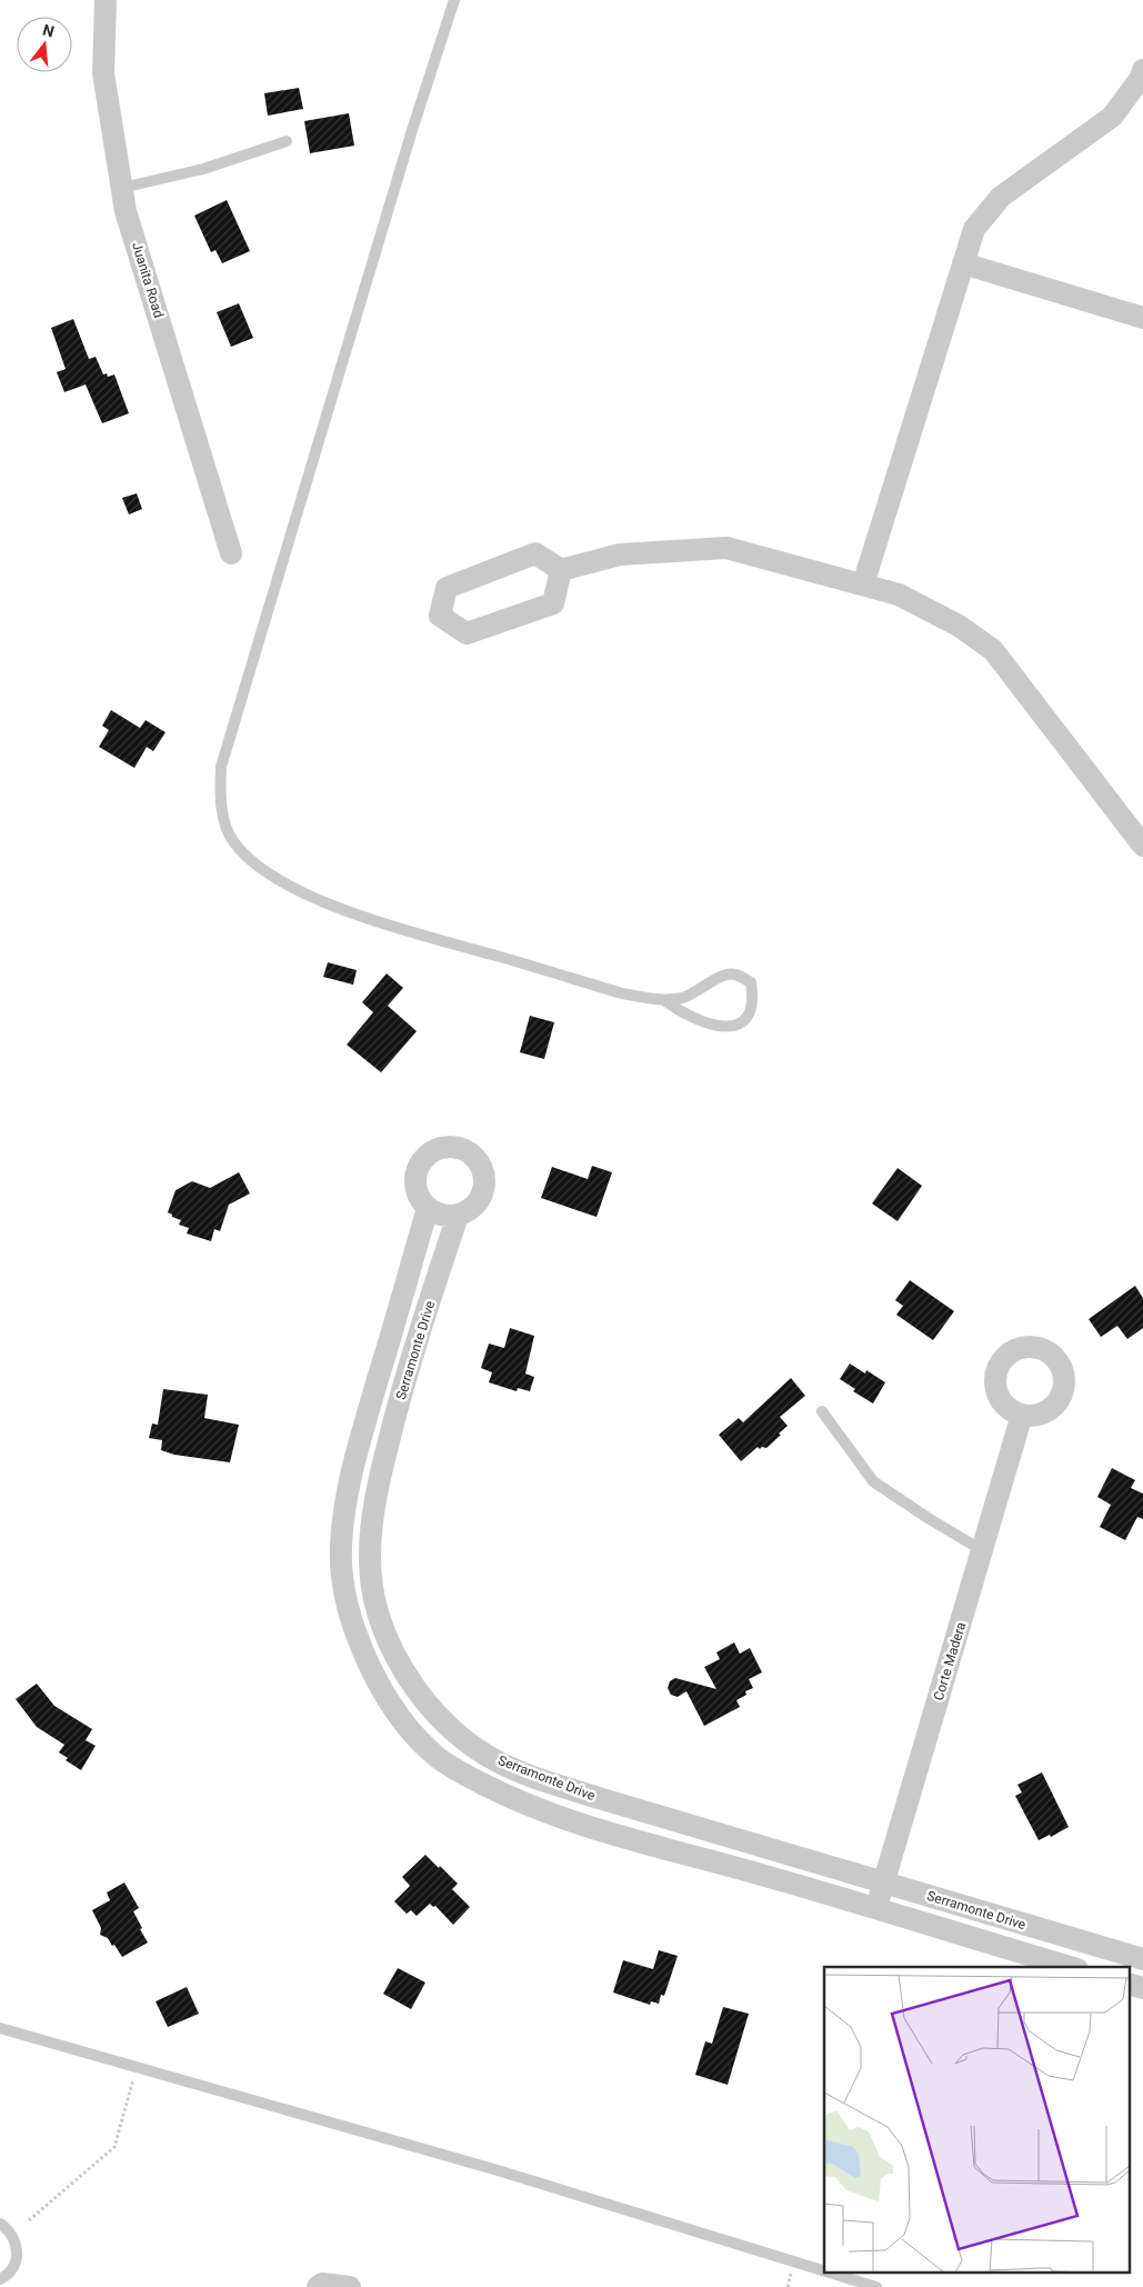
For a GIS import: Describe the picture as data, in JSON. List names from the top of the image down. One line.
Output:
{"streets":{"street":["Juanita Road","Serramonte Drive","Corte Madera"]},"crossings":[["Serramonte Drive","Corte Madera"]],"north":"top"}
